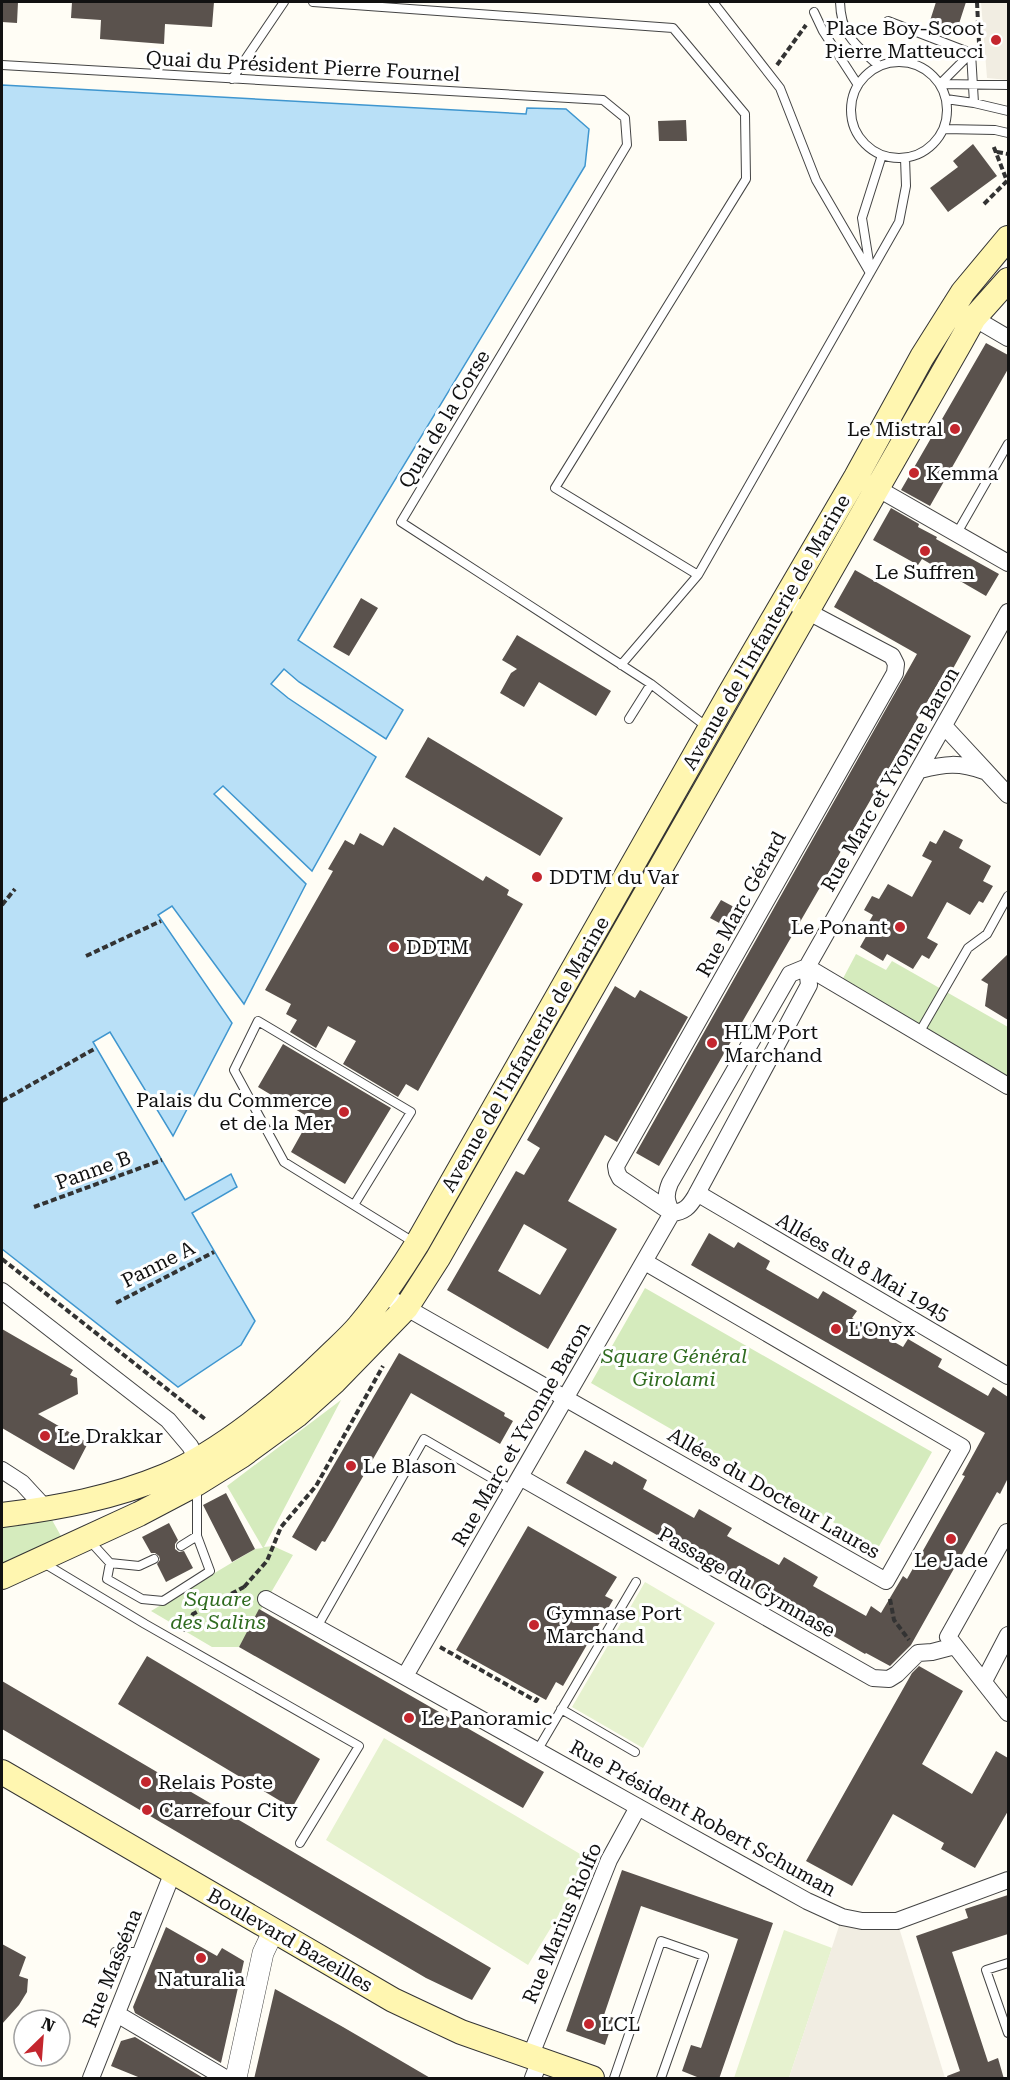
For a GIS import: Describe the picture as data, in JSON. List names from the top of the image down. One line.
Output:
{"streets":{"main road":["Avenue de l'Infanterie de Marine","Boulevard Bazeilles"],"street":["Rue Marc et Yvonne Baron","Rue Marc Gérard","Allées du 8 Mai 1945","Allées du Docteur Laures","Passage du Gymnase","Rue Président Robert Schuman","Rue Marius Riolfo","Rue Masséna"],"lane":["Quai du Président Pierre Fournel","Quai de la Corse"],"path":["Panne B","Panne A"]},"crossings":[["Quai du Président Pierre Fournel","Quai de la Corse"],["Quai de la Corse","Avenue de l'Infanterie de Marine"],["Avenue de l'Infanterie de Marine","Rue Marc Gérard"],["Avenue de l'Infanterie de Marine","Allées du Docteur Laures"],["Rue Marc et Yvonne Baron","Rue Marc Gérard"],["Rue Marc et Yvonne Baron","Allées du 8 Mai 1945"],["Rue Marc et Yvonne Baron","Allées du Docteur Laures"],["Rue Marc et Yvonne Baron","Passage du Gymnase"],["Rue Marc et Yvonne Baron","Rue Président Robert Schuman"],["Rue Président Robert Schuman","Rue Marius Riolfo"],["Rue Marius Riolfo","Boulevard Bazeilles"],["Boulevard Bazeilles","Rue Masséna"]],"parks":["Square Général Girolami","Square des Salins"],"places":["Place Boy-Scoot Pierre Matteucci","Le Mistral","Kemma","Le Suffren","DDTM du Var","Le Ponant","DDTM","HLM Port Marchand","Palais du Commerce et de la Mer","L'Onyx","Le Drakkar","Le Blason","Le Jade","Gymnase Port Marchand","Le Panoramic","Relais Poste","Carrefour City","Naturalia","LCL"],"north":"top right"}
